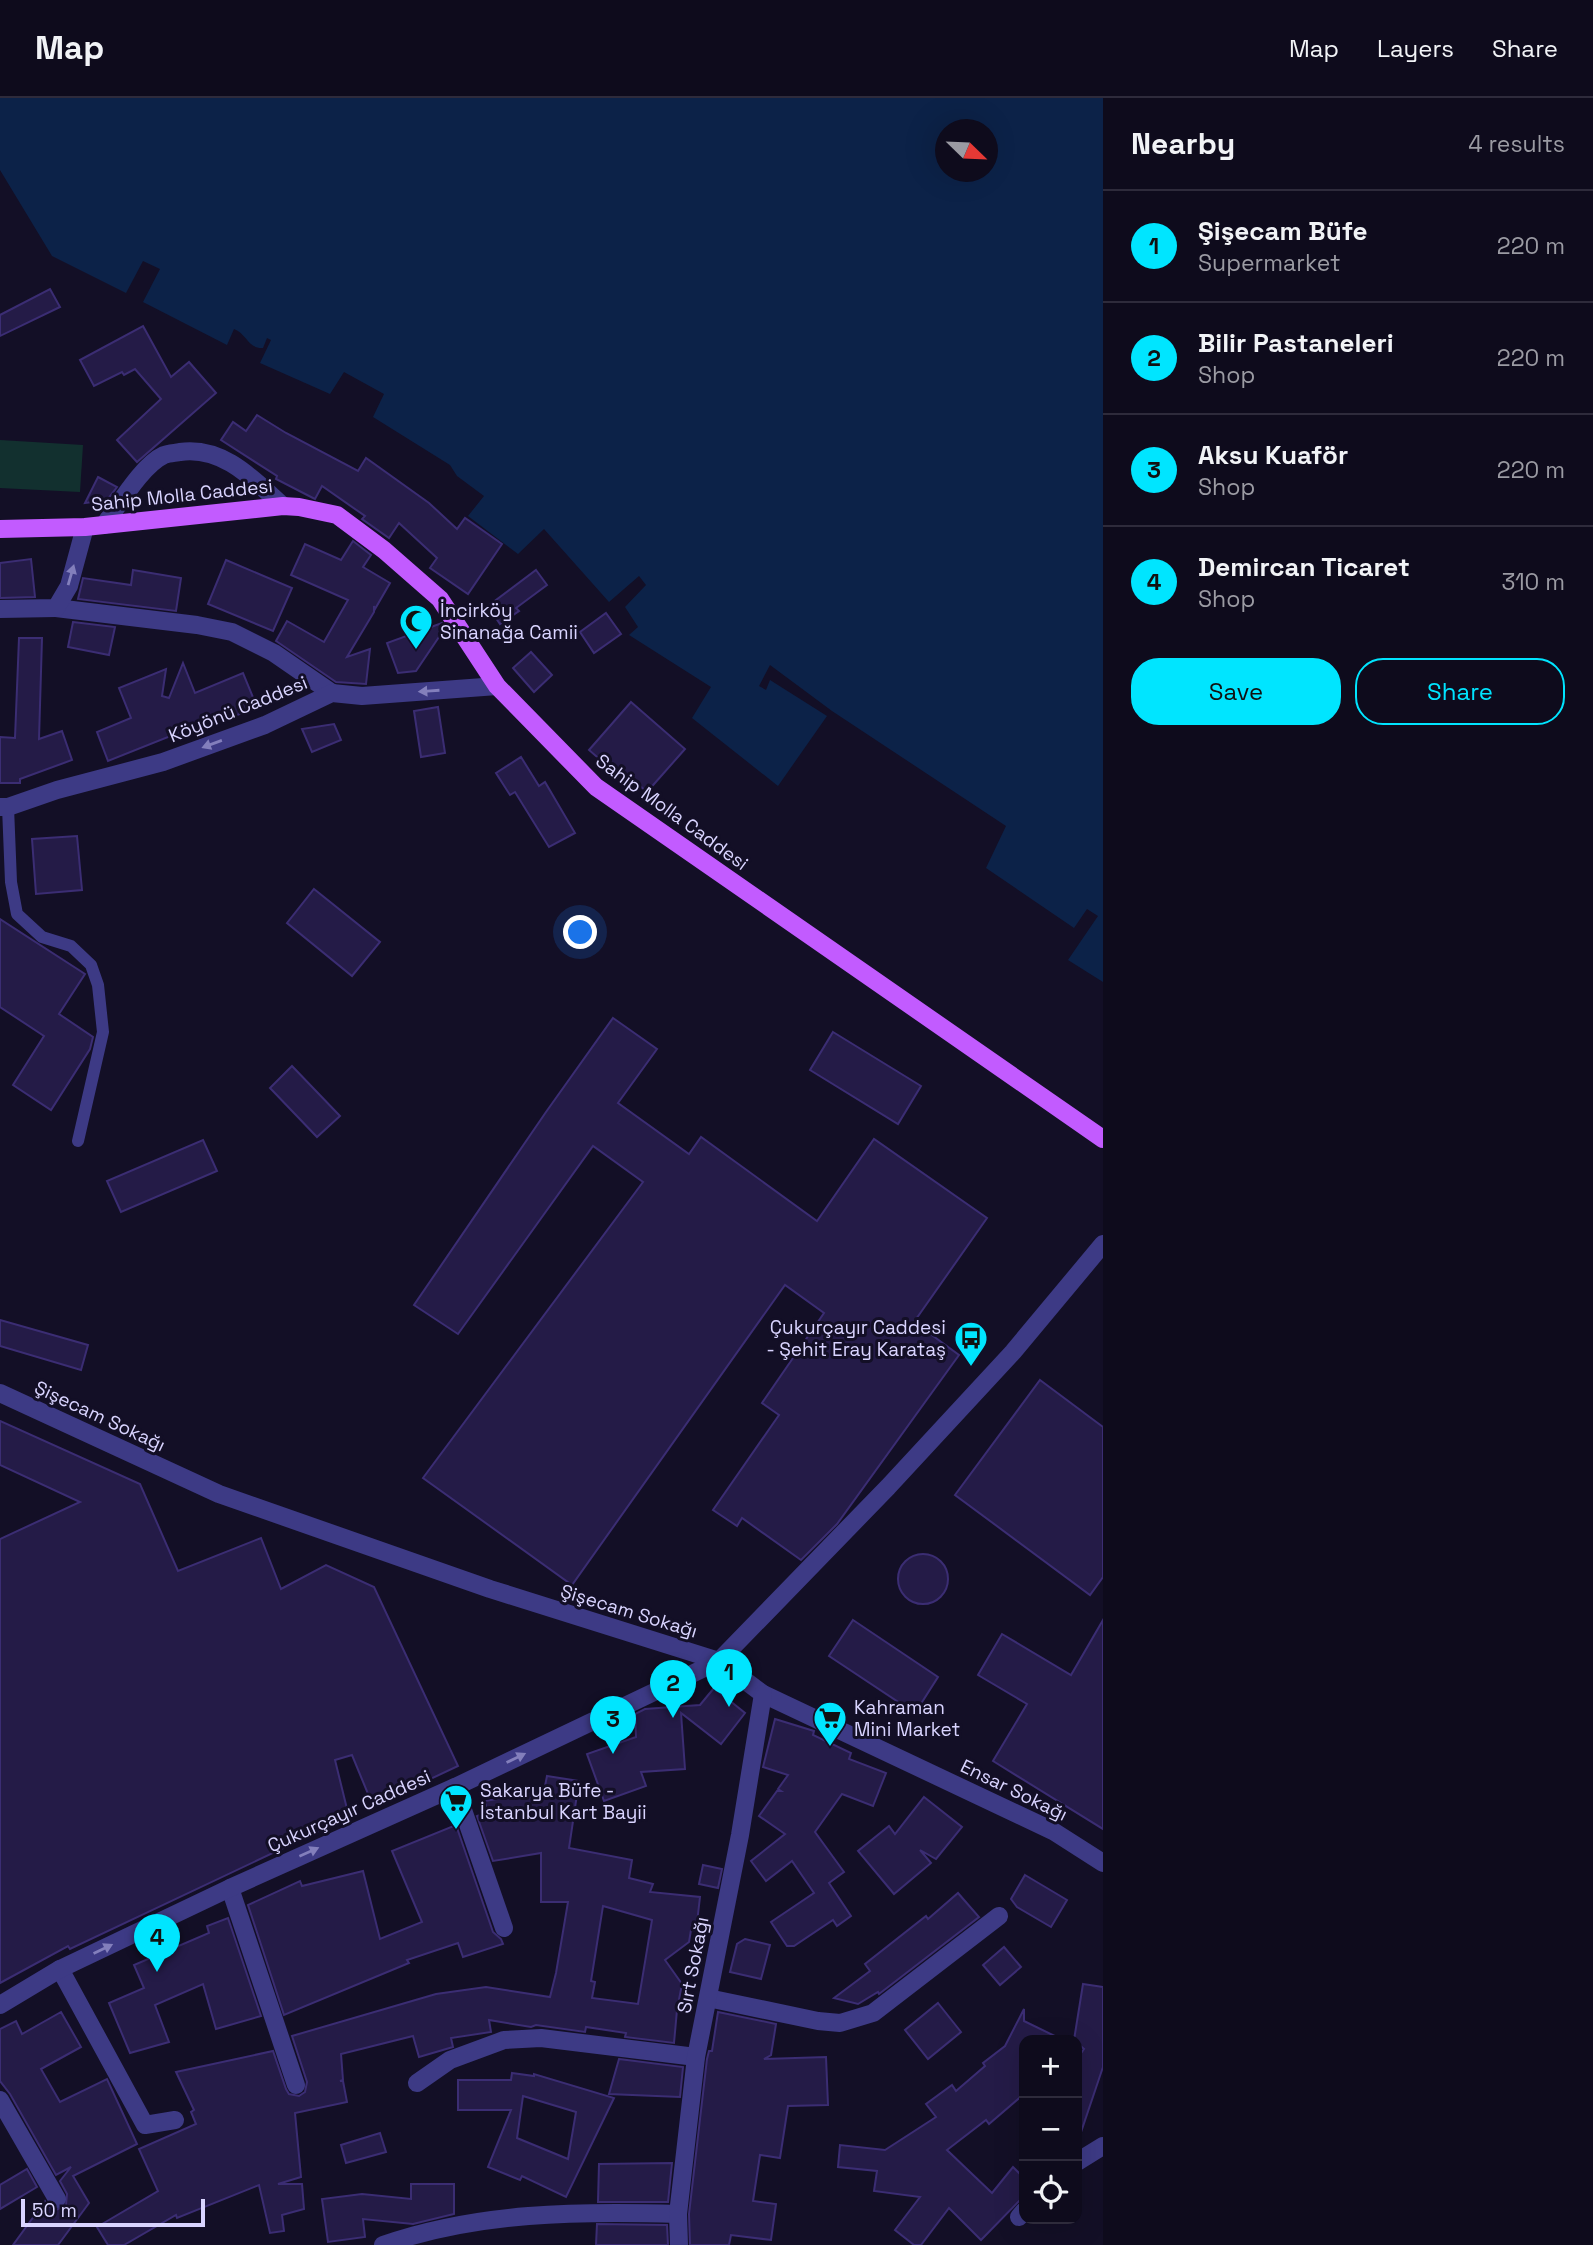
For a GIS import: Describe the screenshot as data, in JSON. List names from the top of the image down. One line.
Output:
{"streets":{"main road":["Sahip Molla Caddesi"],"street":["Köyönü Caddesi","Şişecam Sokağı","Ensar Sokağı","Çukurçayır Caddesi","Sırt Sokağı"]},"crossings":[["Sahip Molla Caddesi","Köyönü Caddesi"],["Şişecam Sokağı","Ensar Sokağı"],["Şişecam Sokağı","Çukurçayır Caddesi"],["Ensar Sokağı","Çukurçayır Caddesi"],["Ensar Sokağı","Sırt Sokağı"]],"one_way":["Köyönü Caddesi","Çukurçayır Caddesi"],"places":{"mosque":["İncirköy Sinanağa Camii"],"bus stop":["Çukurçayır Caddesi - Şehit Eray Karataş"],"supermarket":["Kahraman Mini Market","Sakarya Büfe - İstanbul Kart Bayii"]},"scale_bar":"50 m","north":"bottom right","page":{"header":"Map","nav":["Map","Layers","Share"],"heading":["Nearby","4 results"],"list":[{"mark":"1","name":"Şişecam Büfe","note":"Supermarket","value":"220 m"},{"mark":"2","name":"Bilir Pastaneleri","note":"Shop","value":"220 m"},{"mark":"3","name":"Aksu Kuaför","note":"Shop","value":"220 m"},{"mark":"4","name":"Demircan Ticaret","note":"Shop","value":"310 m"}],"buttons":["Save","Share"],"pins":["1","2","3","4"],"map_buttons":["+","−"],"scale":"50 m"}}
